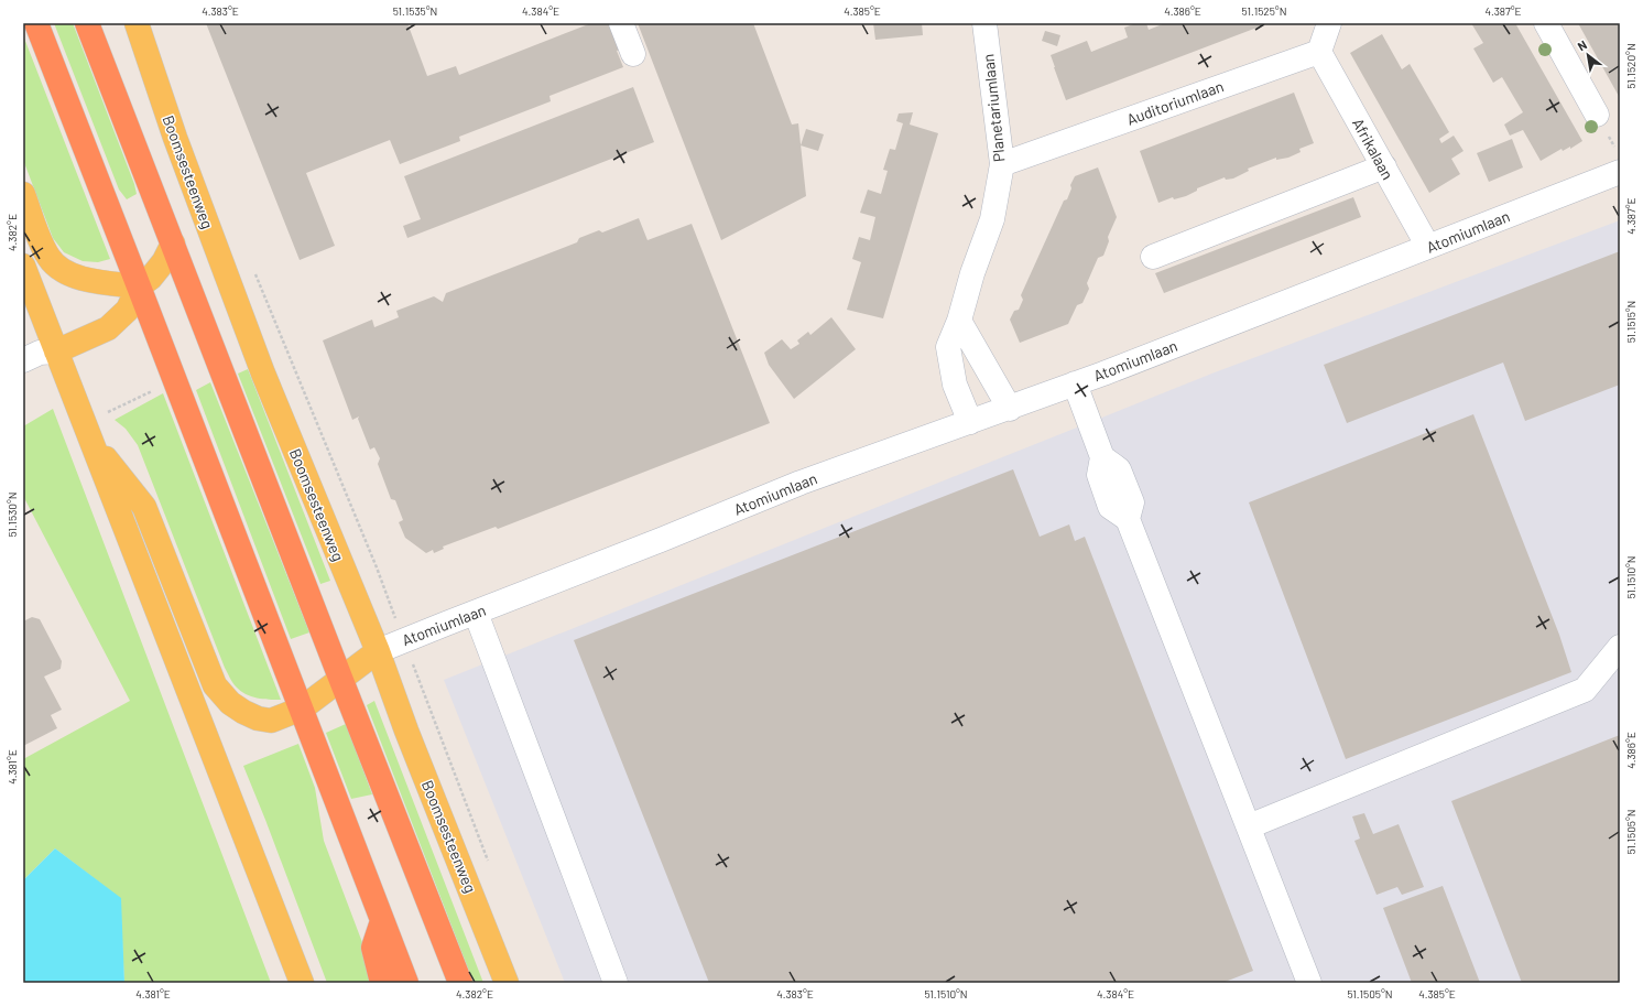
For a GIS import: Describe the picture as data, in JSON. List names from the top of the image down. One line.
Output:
{"streets":{"main road":["Boomsesteenweg","Atomiumlaan"],"street":["Auditoriumlaan","Planetariumlaan","Afrikalaan"]},"crossings":[["Auditoriumlaan","Planetariumlaan"],["Auditoriumlaan","Afrikalaan"],["Planetariumlaan","Atomiumlaan"],["Afrikalaan","Atomiumlaan"],["Boomsesteenweg","Atomiumlaan"]],"north":"top left","coordinates":["4.383°E","51.1535°N","4.384°E","4.385°E","4.386°E","51.1525°N","4.387°E","51.1520°N","4.382°E","51.1515°N","51.1530°N","51.1510°N","4.381°E","51.1505°N"]}
